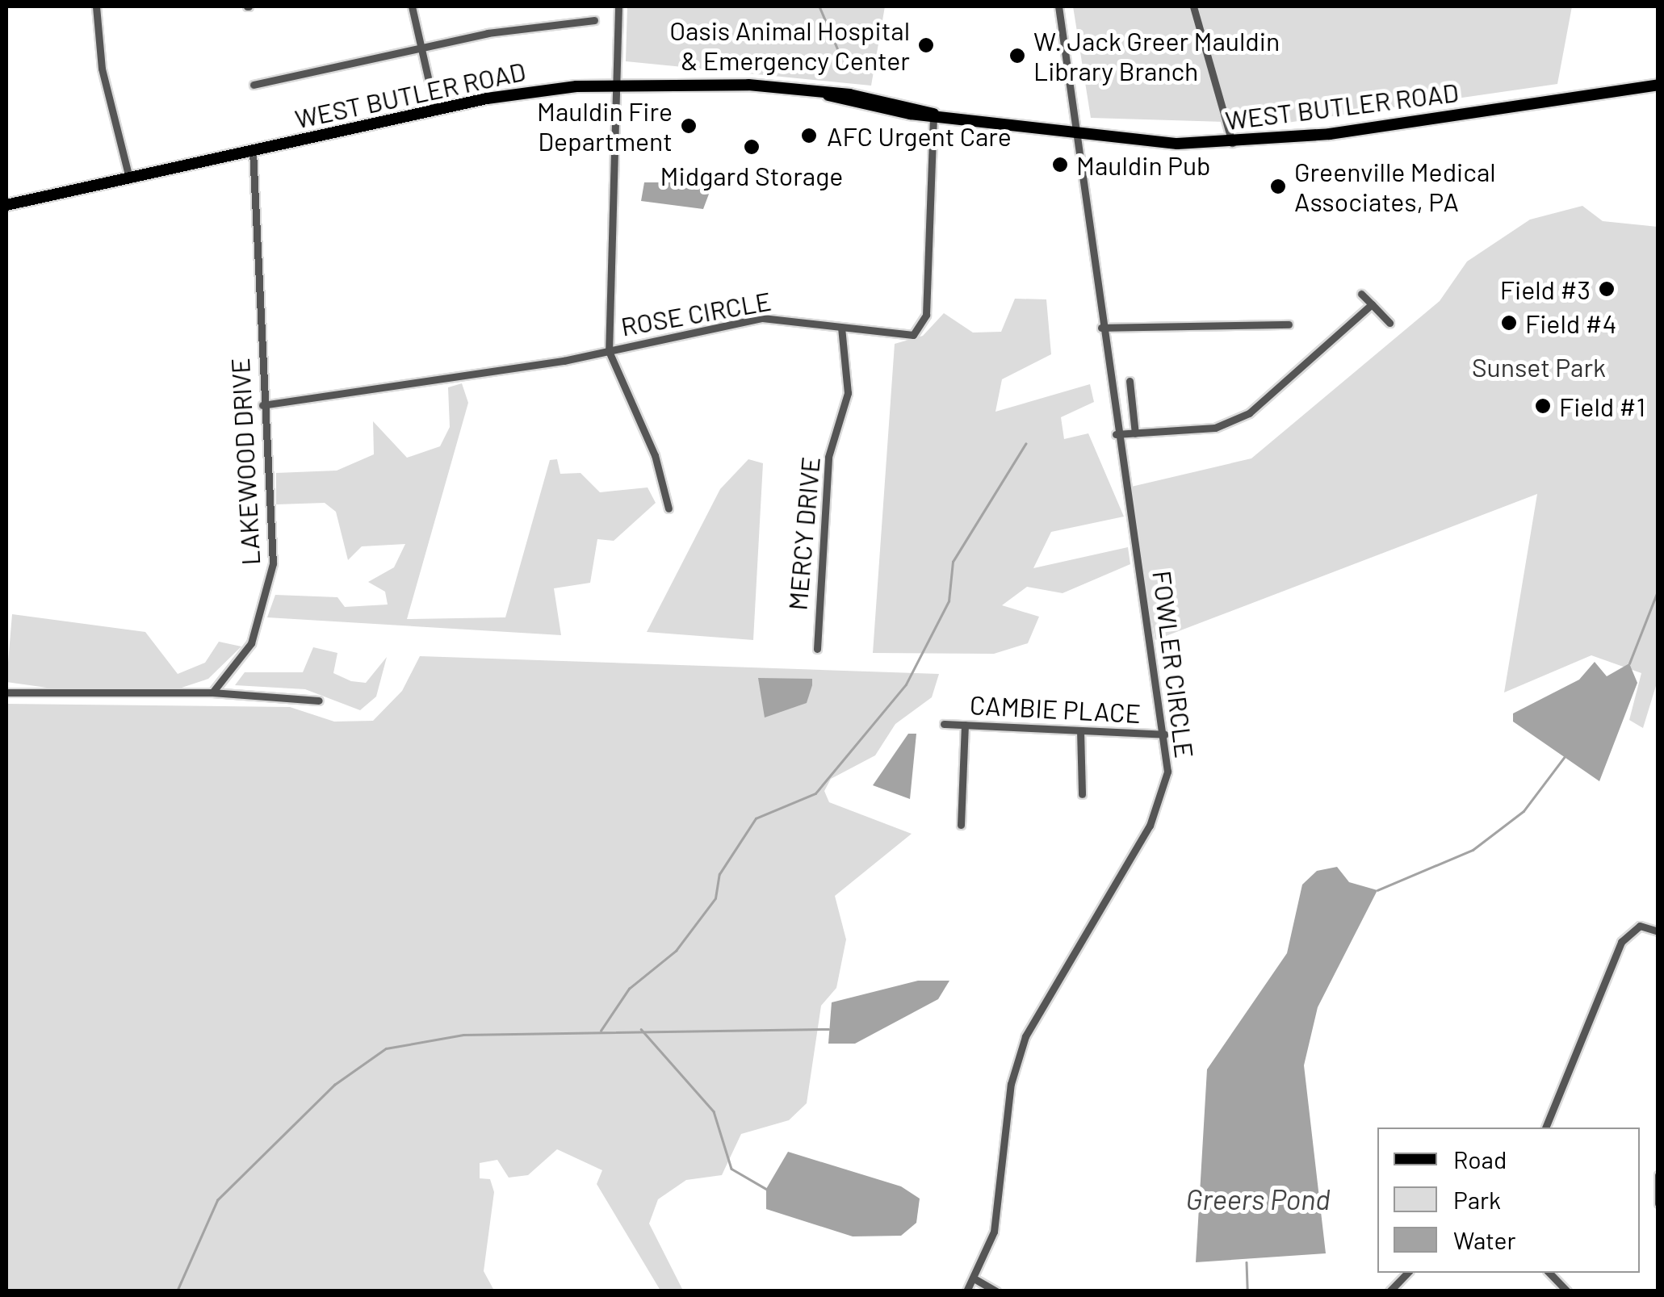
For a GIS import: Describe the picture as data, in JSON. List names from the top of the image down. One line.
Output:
{"streets":{"main road":["WEST BUTLER ROAD"],"street":["ROSE CIRCLE","LAKEWOOD DRIVE","MERCY DRIVE","FOWLER CIRCLE","CAMBIE PLACE"]},"crossings":[["WEST BUTLER ROAD","ROSE CIRCLE"],["WEST BUTLER ROAD","LAKEWOOD DRIVE"],["WEST BUTLER ROAD","FOWLER CIRCLE"],["ROSE CIRCLE","LAKEWOOD DRIVE"],["ROSE CIRCLE","MERCY DRIVE"],["FOWLER CIRCLE","CAMBIE PLACE"]],"water":["Greers Pond"],"parks":["Sunset Park"],"places":["Oasis Animal Hospital & Emergency Center","W. Jack Greer Mauldin Library Branch","Mauldin Fire Department","AFC Urgent Care","Midgard Storage","Mauldin Pub","Greenville Medical Associates, PA","Field #3","Field #4","Field #1"],"legend":["Road","Park","Water"]}
